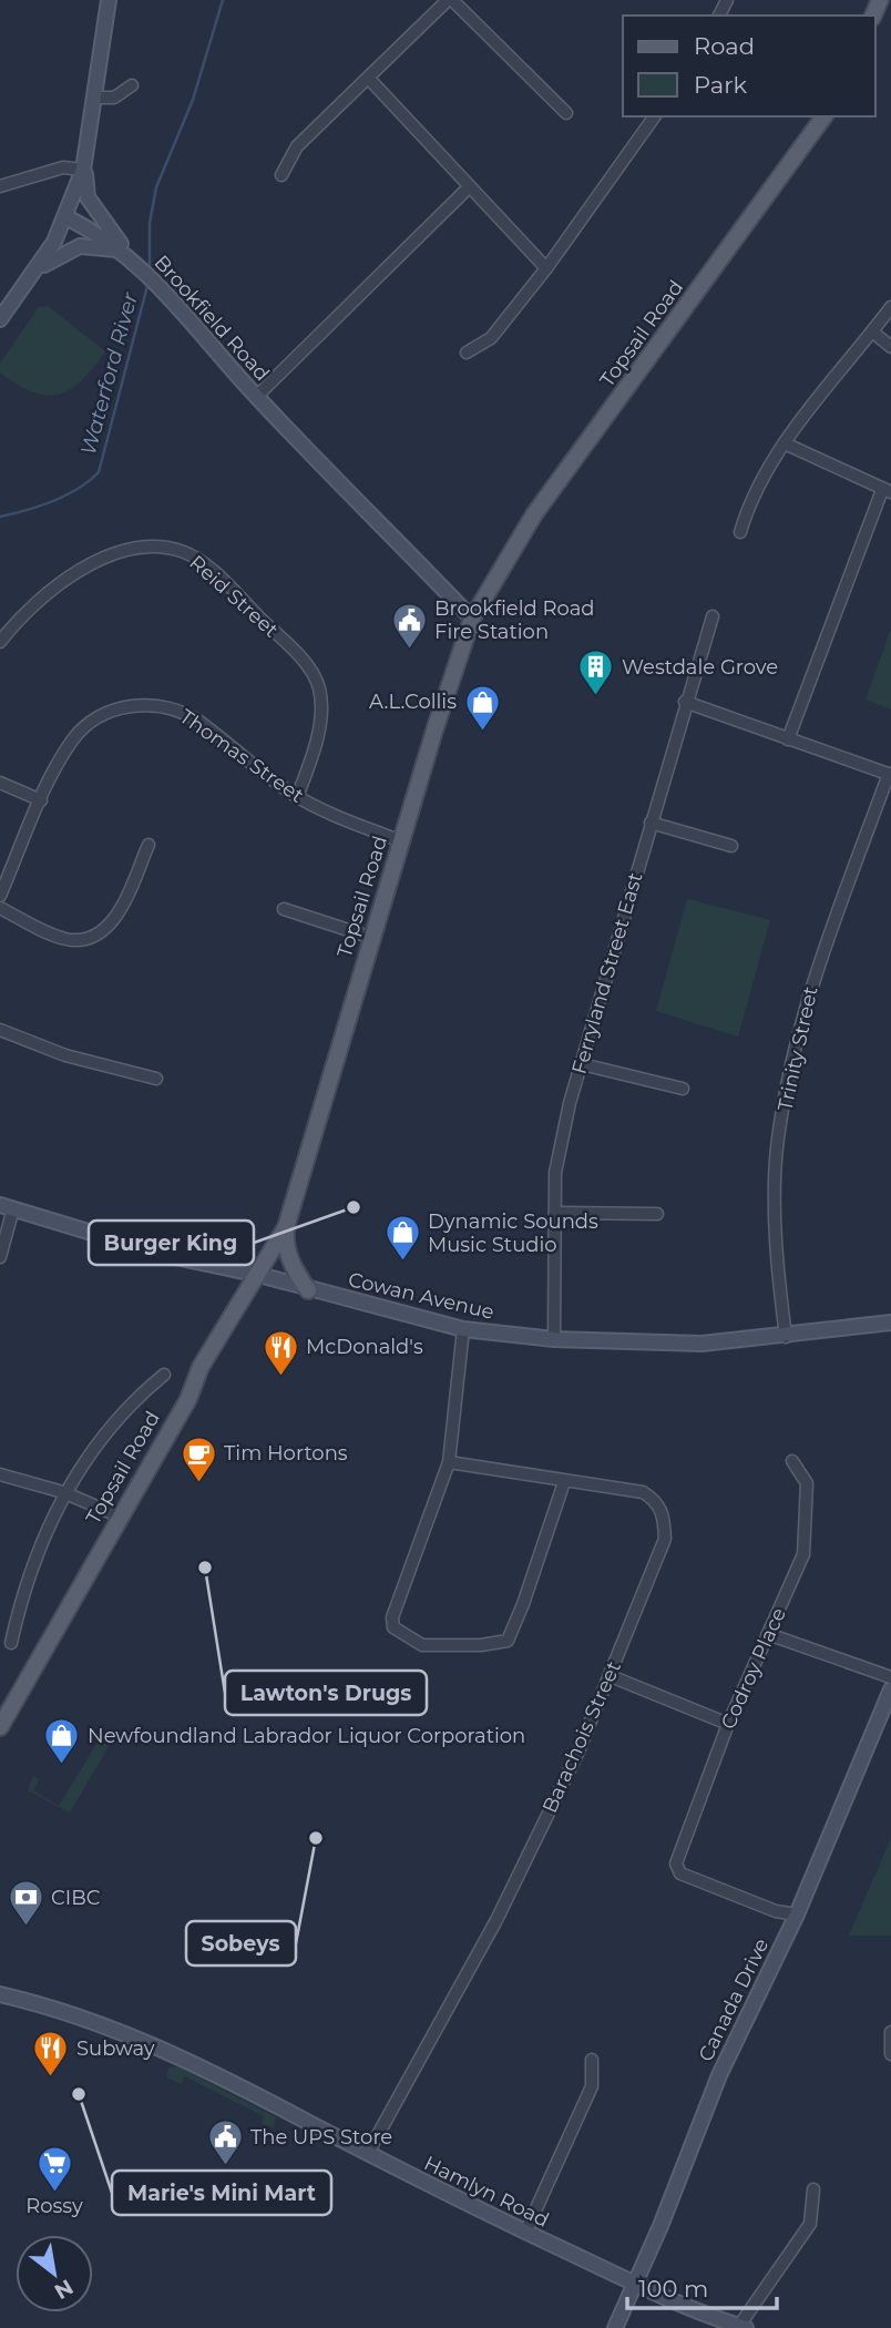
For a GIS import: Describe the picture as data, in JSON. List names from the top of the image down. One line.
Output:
{"streets":{"main road":["Topsail Road"],"street":["Brookfield Road","Reid Street","Thomas Street","Ferryland Street East","Trinity Street","Cowan Avenue","Codroy Place","Barachois Street","Canada Drive","Hamlyn Road"]},"crossings":[["Brookfield Road","Topsail Road"],["Topsail Road","Thomas Street"],["Topsail Road","Cowan Avenue"],["Reid Street","Thomas Street"],["Ferryland Street East","Cowan Avenue"],["Trinity Street","Cowan Avenue"],["Codroy Place","Canada Drive"],["Barachois Street","Hamlyn Road"],["Canada Drive","Hamlyn Road"]],"water":["Waterford River"],"places":{"public building":["Brookfield Road Fire Station","The UPS Store"],"building":["Westdale Grove"],"shop":["A.L.Collis","Dynamic Sounds Music Studio","Newfoundland Labrador Liquor Corporation"],"other":["Burger King","Lawton's Drugs","Sobeys","Marie's Mini Mart"],"restaurant":["McDonald's","Subway"],"cafe":["Tim Hortons"],"bank":["CIBC"],"supermarket":["Rossy"]},"legend":["Road","Park"],"scale_bar":"100 m","north":"bottom right"}
